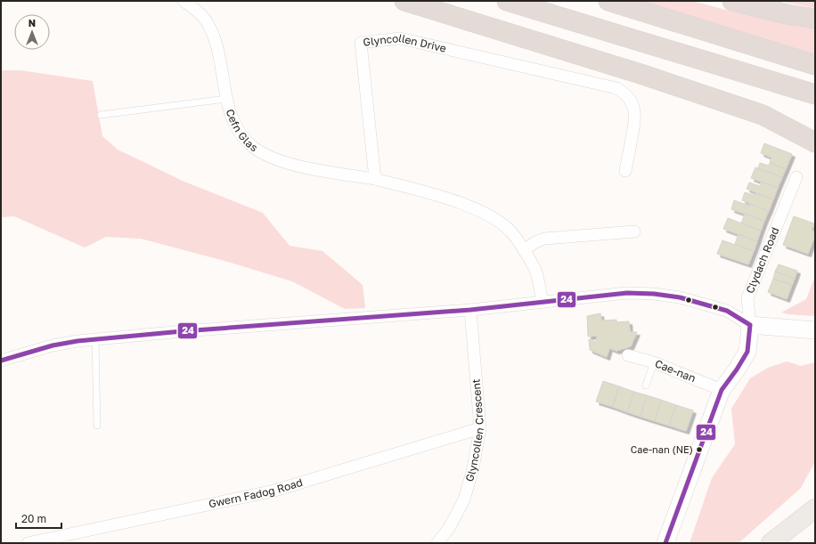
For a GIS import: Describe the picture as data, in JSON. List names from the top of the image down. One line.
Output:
{"streets":{"main road":["Clydach Road"],"street":["Glyncollen Drive","Cefn Glas","Cae-nan","Glyncollen Crescent","Gwern Fadog Road"]},"crossings":[["Glyncollen Drive","Cefn Glas"],["Clydach Road","Cae-nan"],["Glyncollen Crescent","Gwern Fadog Road"]],"places":["Cae-nan (NE)"],"lines":["transit line 24"],"scale_bar":"20 m","north":"top"}
